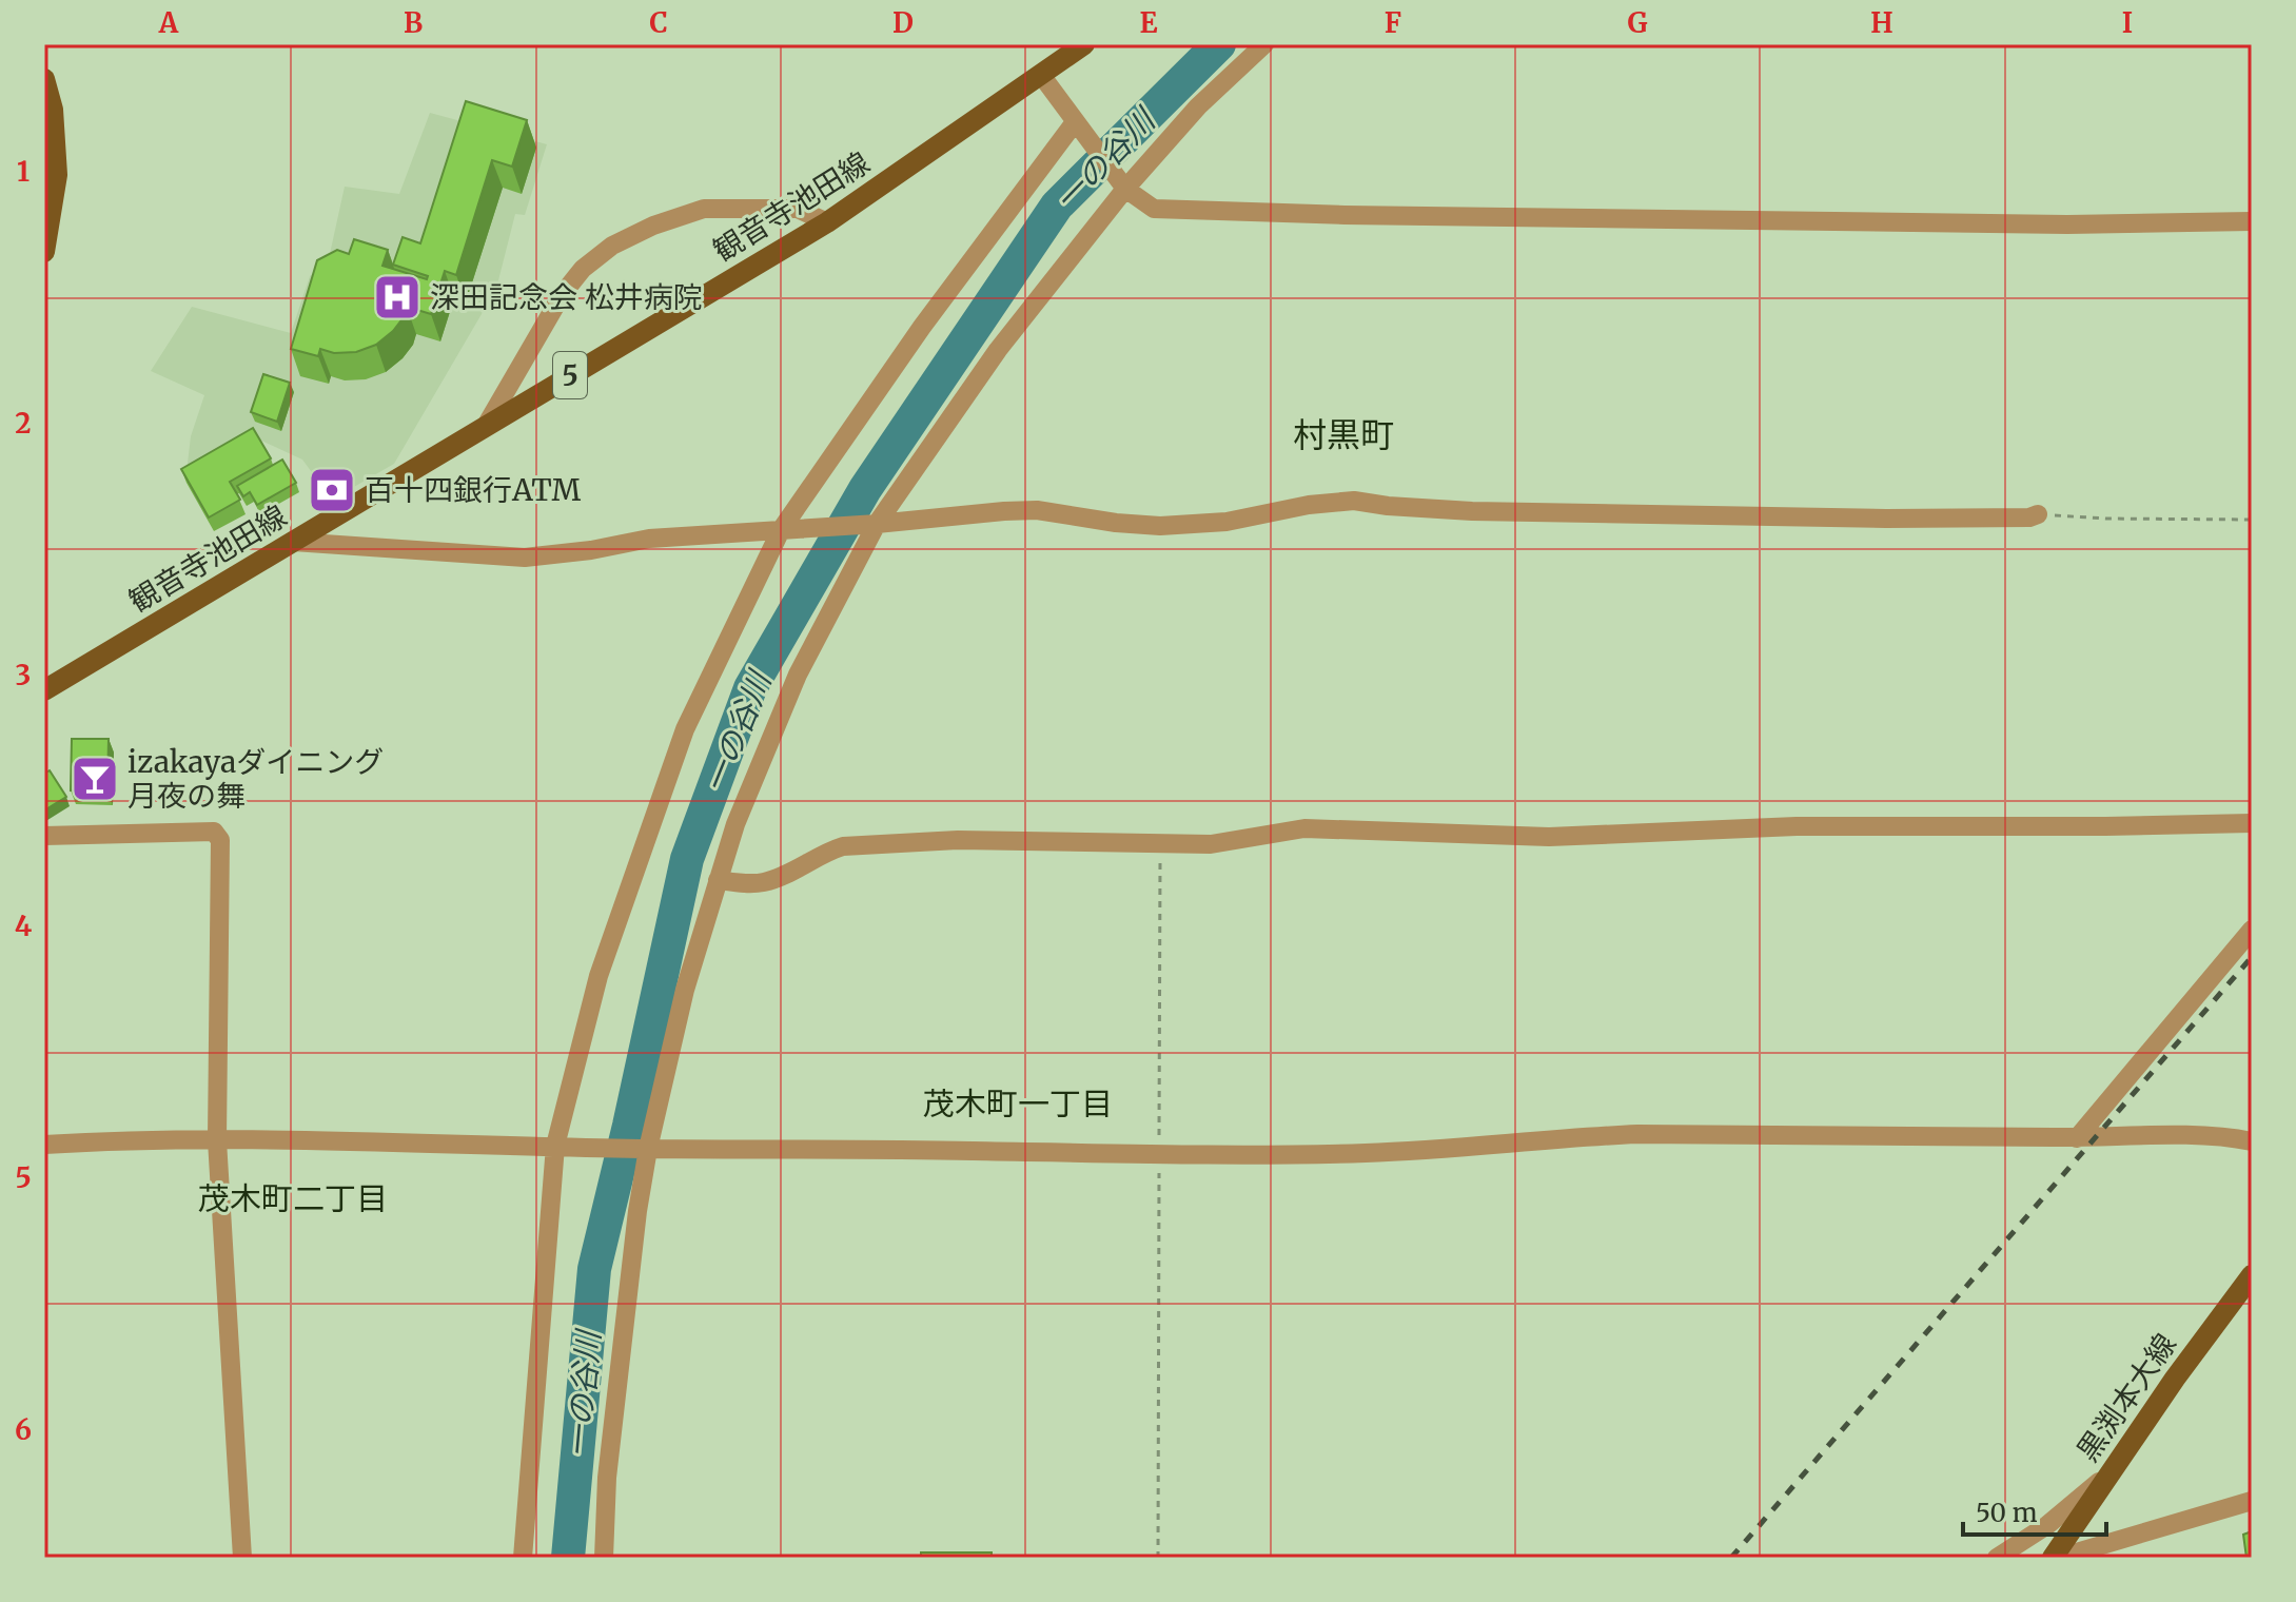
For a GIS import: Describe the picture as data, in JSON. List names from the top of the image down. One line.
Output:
{"streets":{"main road":["観音寺池田線","5","黒渕本大線"]},"districts":["村黒町","茂木町一丁目","茂木町二丁目"],"water":["一の谷川"],"places":{"hospital":["深田記念会 松井病院"],"bank":["百十四銀行ATM"],"bar":["izakayaダイニング 月夜の舞"]},"scale_bar":"50 m","grid":{"columns":["A","B","C","D","E","F","G","H","I"],"rows":["1","2","3","4","5","6"]}}
